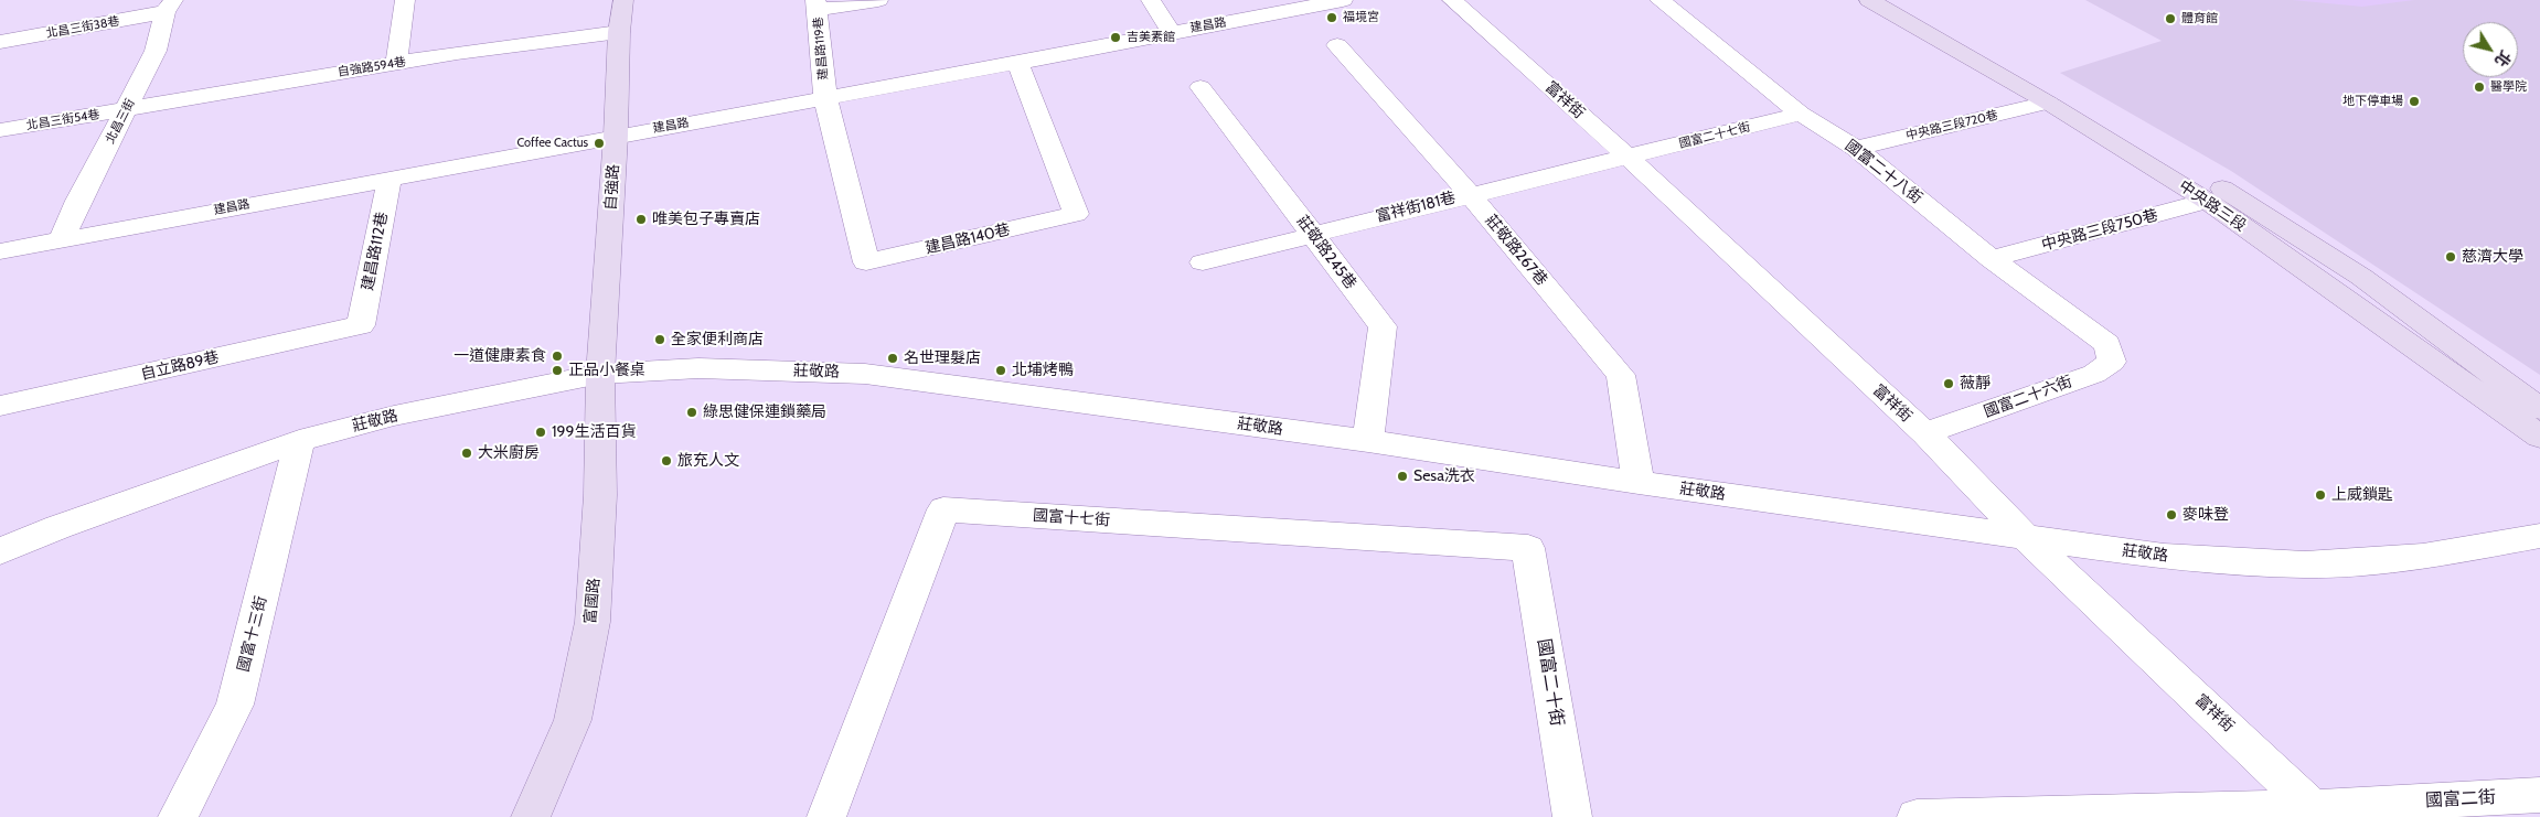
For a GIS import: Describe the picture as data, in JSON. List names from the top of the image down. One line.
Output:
{"streets":{"street":["建昌路","北昌三街38巷","建昌路119巷","自強路594巷","富祥街","北昌三街54巷","北昌三街","中央路三段720巷","國富二十七街","國富二十八街","自強路","中央路三段","富祥街181巷","中央路三段750巷","建昌路140巷","莊敬路267巷","建昌路112巷","莊敬路245巷","自立路89巷","莊敬路","國富二十六街","國富十七街","富國路","國富十三街","國富二十街","國富二街"]},"crossings":[["建昌路","建昌路119巷"],["建昌路","北昌三街"],["建昌路","自強路"],["建昌路","建昌路140巷"],["建昌路","建昌路112巷"],["北昌三街38巷","北昌三街"],["建昌路119巷","建昌路140巷"],["自強路594巷","北昌三街54巷"],["自強路594巷","北昌三街"],["自強路594巷","自強路"],["富祥街","國富二十七街"],["富祥街","富祥街181巷"],["富祥街","莊敬路"],["富祥街","國富二十六街"],["富祥街","國富二街"],["北昌三街54巷","北昌三街"],["中央路三段720巷","國富二十八街"],["中央路三段720巷","中央路三段"],["國富二十七街","國富二十八街"],["國富二十七街","富祥街181巷"],["國富二十八街","中央路三段750巷"],["國富二十八街","國富二十六街"],["自強路","莊敬路"],["自強路","富國路"],["中央路三段","中央路三段750巷"],["富祥街181巷","莊敬路267巷"],["富祥街181巷","莊敬路245巷"],["莊敬路267巷","莊敬路"],["建昌路112巷","自立路89巷"],["莊敬路245巷","莊敬路"],["莊敬路","富國路"],["莊敬路","國富十三街"],["國富十七街","國富二十街"]],"places":["福境宮","體育館","吉美素館","醫學院","地下停車場","Coffee Cactus","唯美包子專賣店","慈濟大學","全家便利商店","一道健康素食","名世理髮店","正品小餐桌","北埔烤鴨","薇靜","綠思健保連鎖藥局","199生活百貨","大米廚房","旅充人文","Sesa洗衣","上威鎖匙","麥味登"],"north":"bottom right"}
